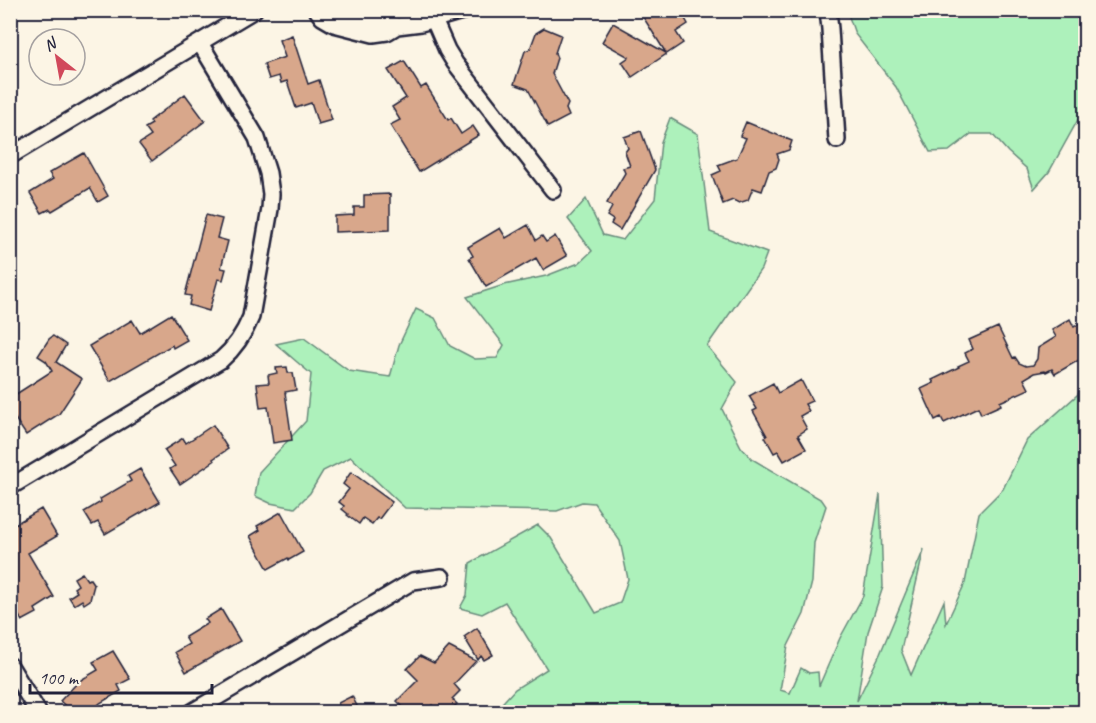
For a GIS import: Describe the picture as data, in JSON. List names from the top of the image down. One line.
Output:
{"scale_bar":"100 m","north":"top left"}
